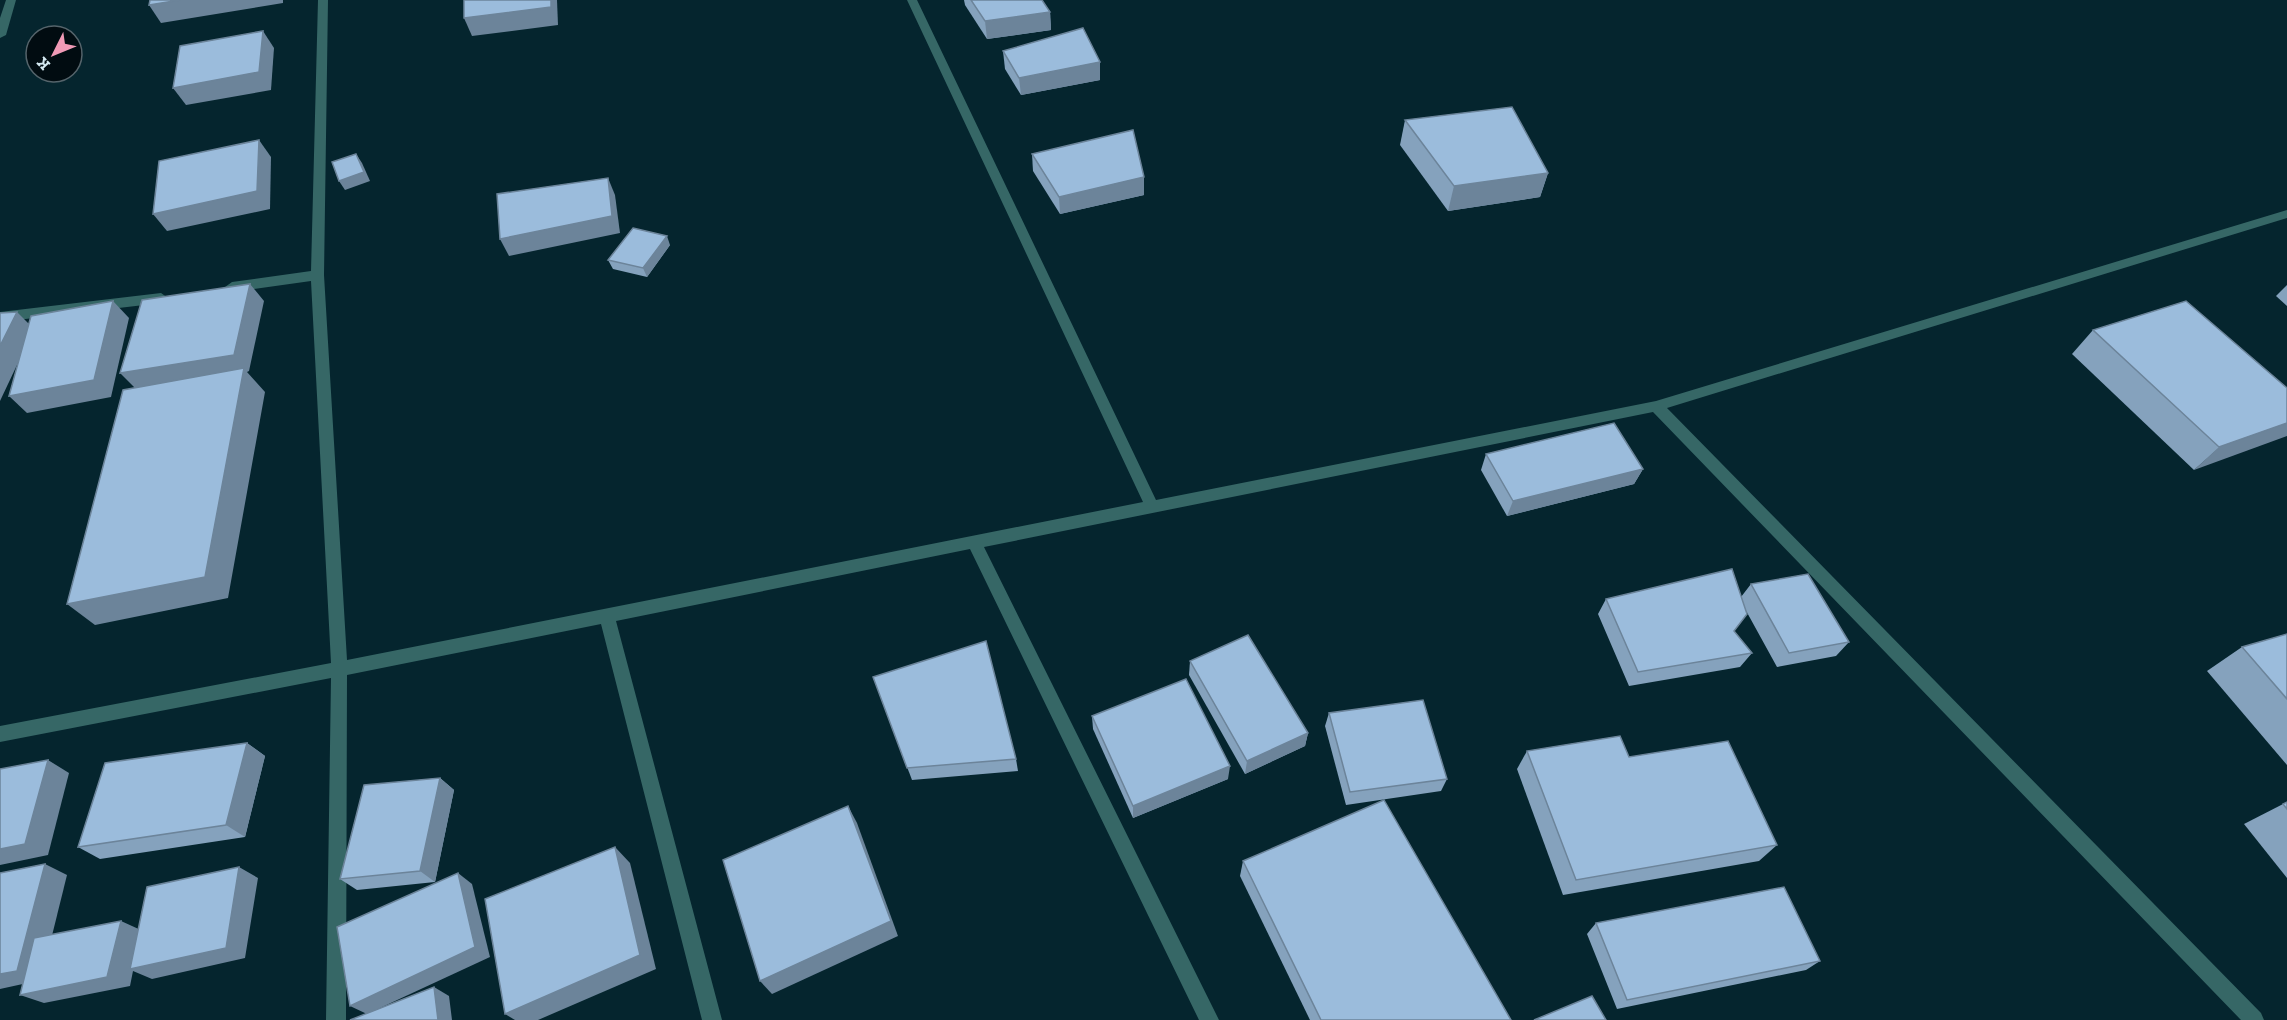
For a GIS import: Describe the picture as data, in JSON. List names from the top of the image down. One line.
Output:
{"north":"bottom left"}
